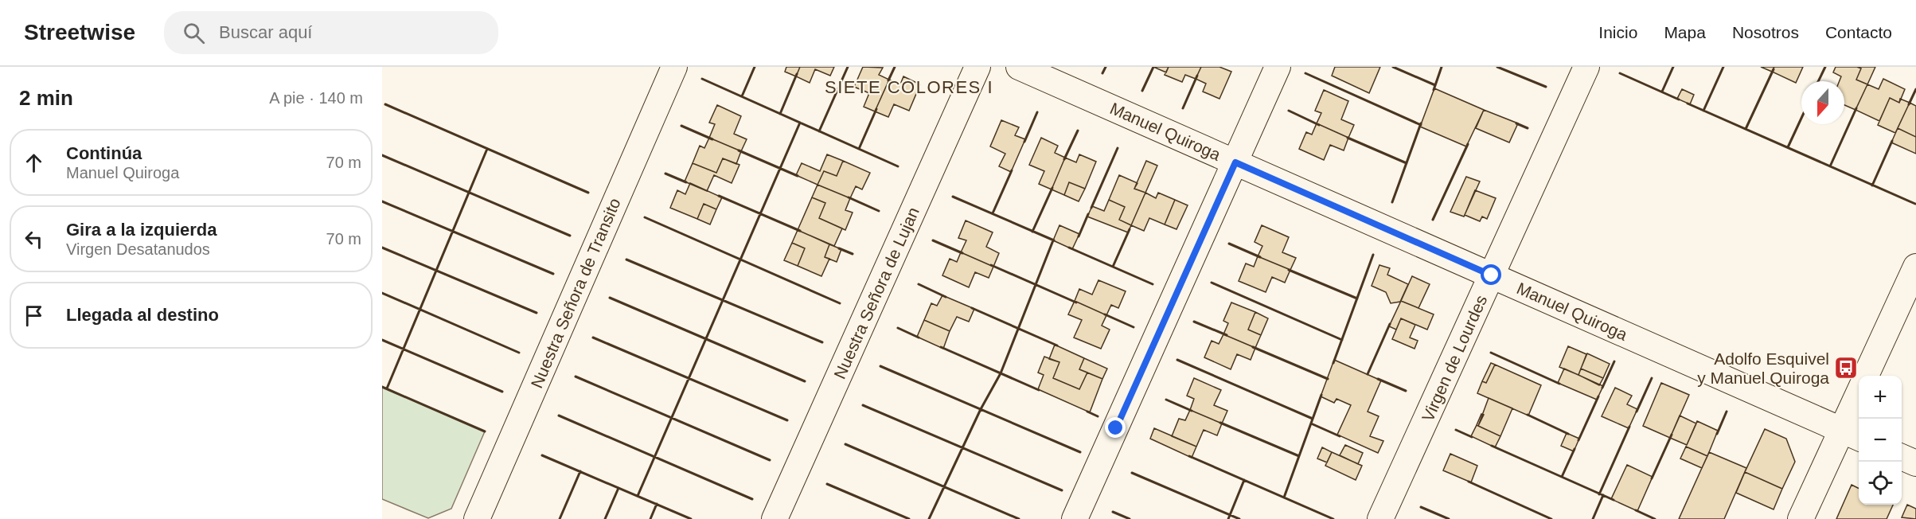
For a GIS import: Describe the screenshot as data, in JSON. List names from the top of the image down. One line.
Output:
{"streets":{"street":["Manuel Quiroga","Nuestra Señora de Transito","Nuestra Señora de Lujan","Virgen de Lourdes"]},"crossings":[["Manuel Quiroga","Virgen de Lourdes"]],"districts":["SIETE COLORES I"],"places":{"bus stop":["Adolfo Esquivel y Manuel Quiroga"]},"north":"bottom","page":{"header":"Streetwise","search":"Buscar aquí","nav":["Inicio","Mapa","Nosotros","Contacto"],"heading":["2 min","A pie · 140 m"],"list":[["Continúa","Manuel Quiroga","70 m"],["Gira a la izquierda","Virgen Desatanudos","70 m"],"Llegada al destino"],"map_buttons":["+","−"]}}
